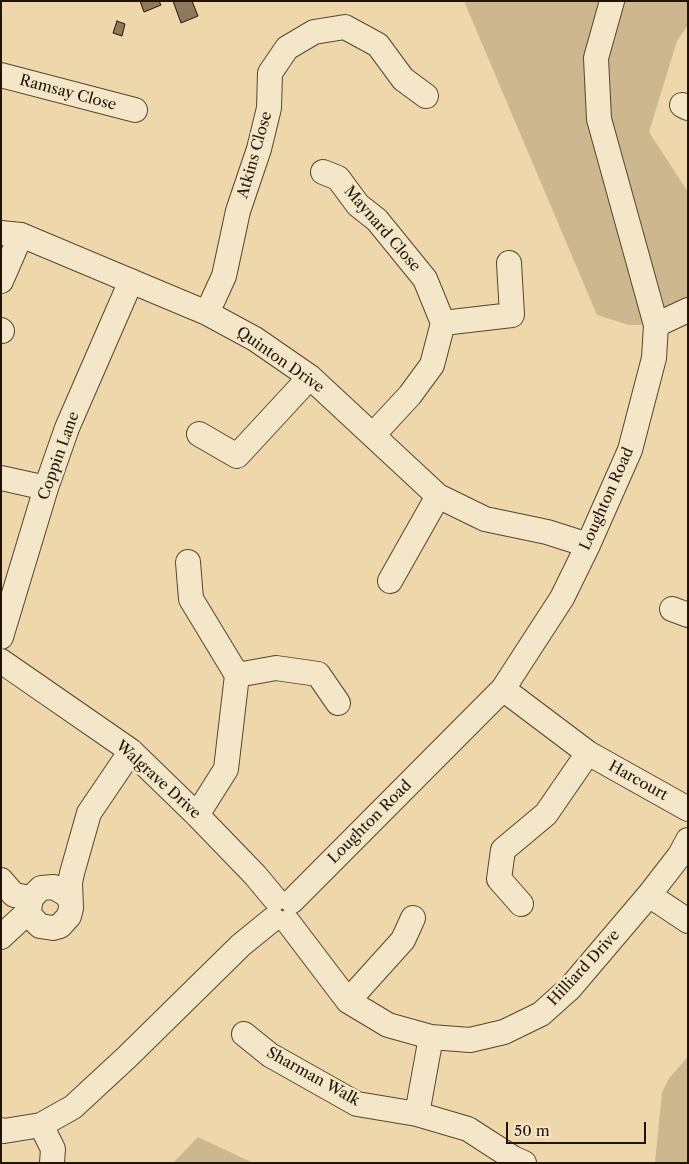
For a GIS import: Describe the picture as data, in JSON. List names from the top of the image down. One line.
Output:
{"streets":{"street":["Ramsay Close","Atkins Close","Maynard Close","Quinton Drive","Coppin Lane","Loughton Road","Walgrave Drive","Harcourt","Hilliard Drive","Sharman Walk"]},"crossings":[["Atkins Close","Quinton Drive"],["Quinton Drive","Coppin Lane"],["Quinton Drive","Loughton Road"],["Loughton Road","Walgrave Drive"],["Loughton Road","Harcourt"],["Loughton Road","Hilliard Drive"],["Walgrave Drive","Hilliard Drive"]],"scale_bar":"50 m"}
